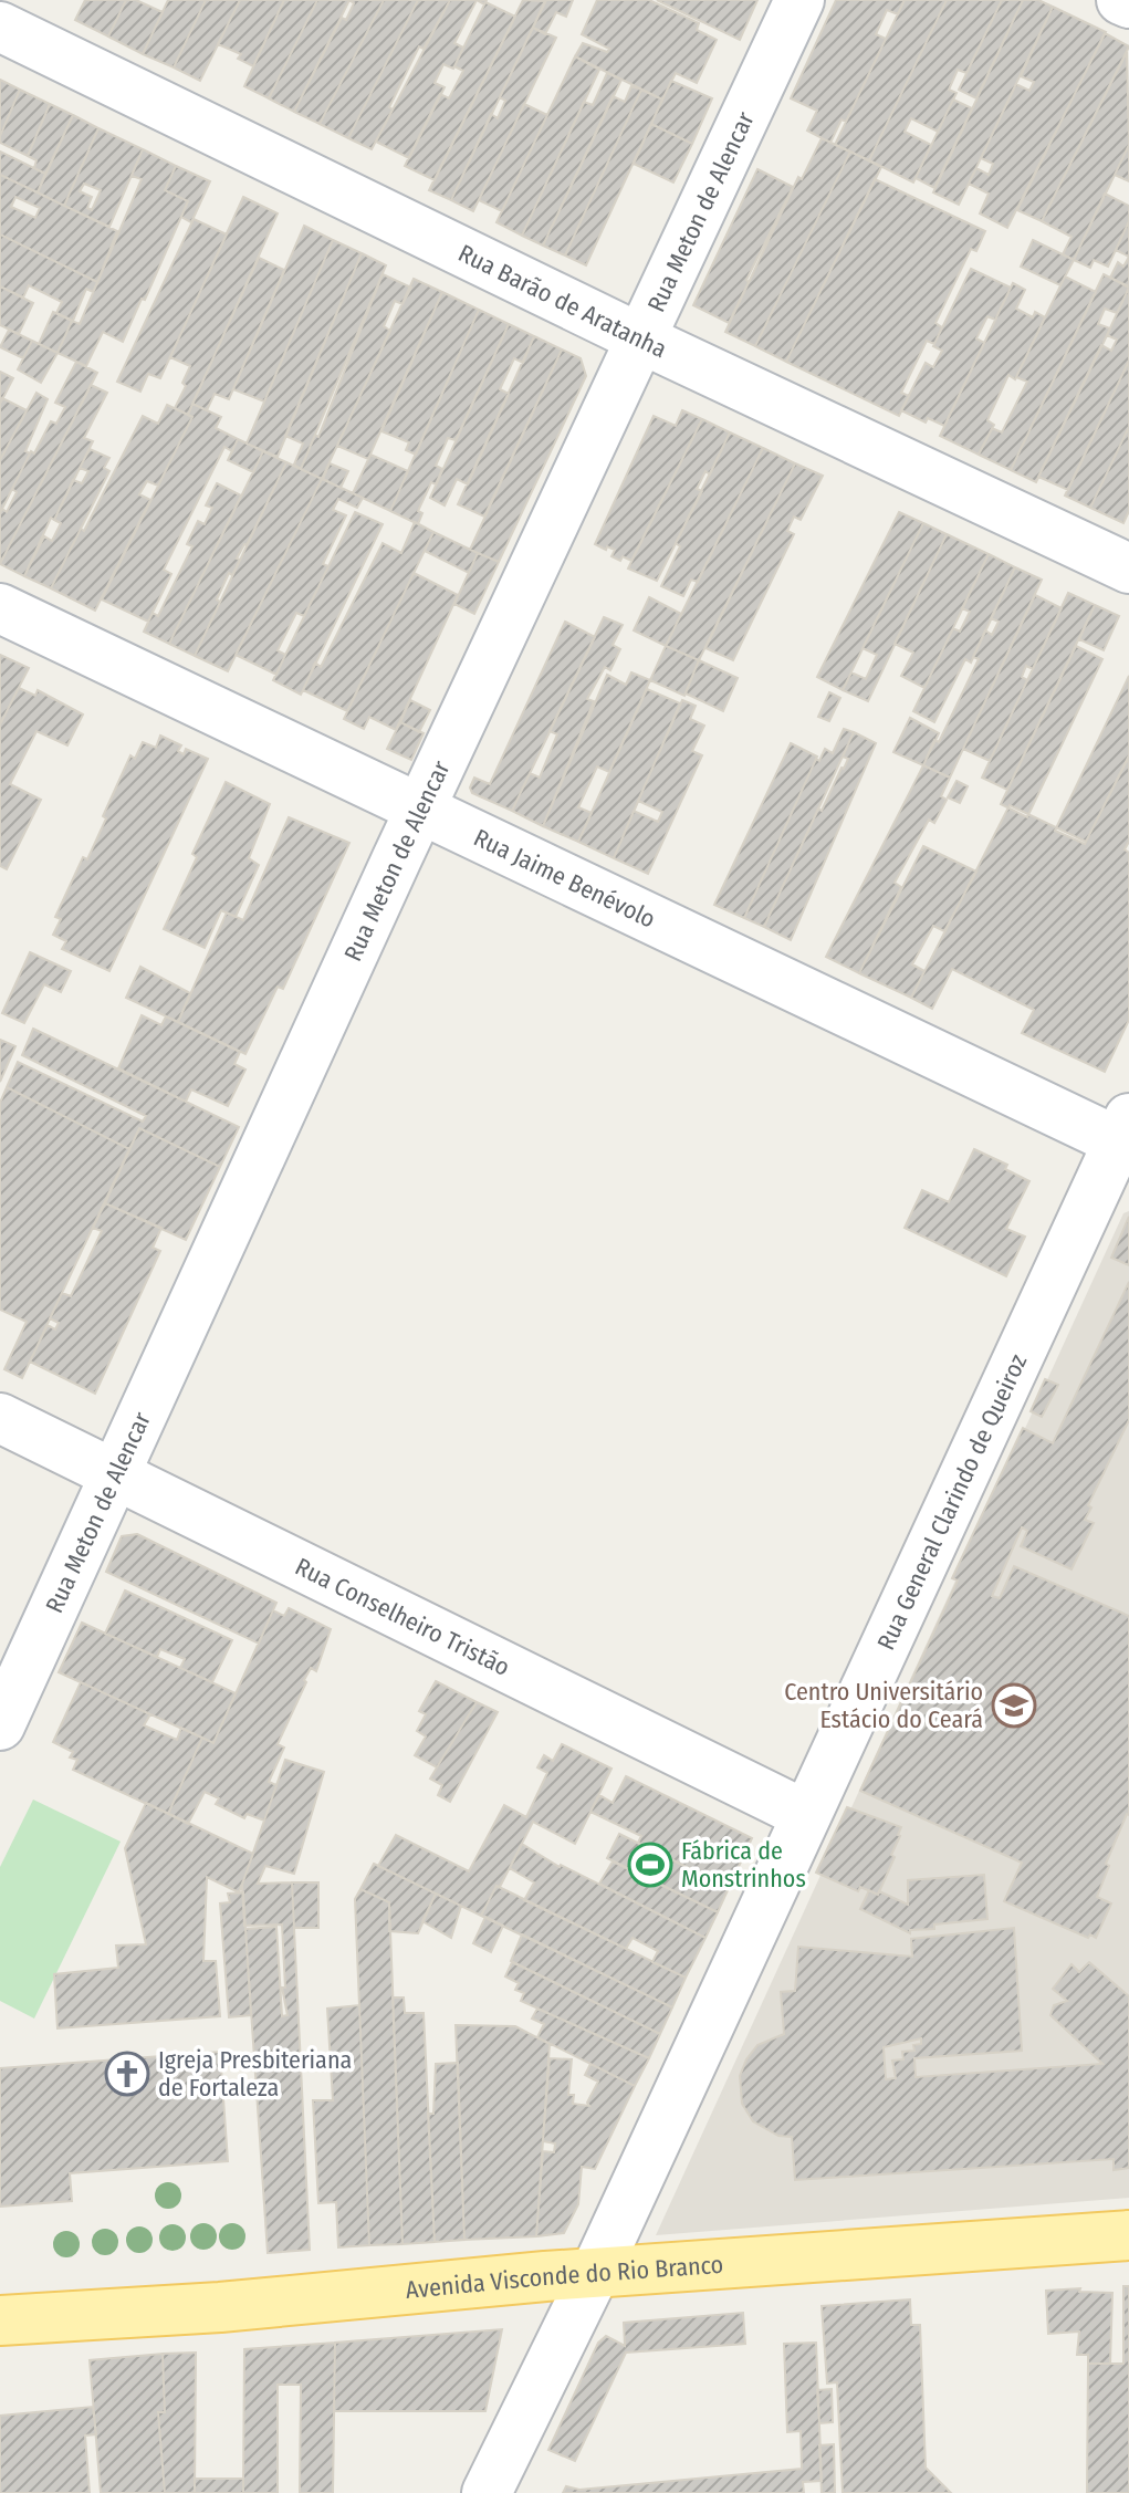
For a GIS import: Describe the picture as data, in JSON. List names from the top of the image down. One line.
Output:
{"streets":{"main road":["Avenida Visconde do Rio Branco"],"street":["Rua Meton de Alencar","Rua Barão de Aratanha","Rua Jaime Benévolo","Rua General Clarindo de Queiroz","Rua Conselheiro Tristão"]},"crossings":[["Rua Meton de Alencar","Rua Barão de Aratanha"],["Rua Meton de Alencar","Rua Jaime Benévolo"],["Rua Meton de Alencar","Rua Conselheiro Tristão"],["Rua Jaime Benévolo","Rua General Clarindo de Queiroz"],["Rua General Clarindo de Queiroz","Rua Conselheiro Tristão"],["Rua General Clarindo de Queiroz","Avenida Visconde do Rio Branco"]],"places":{"school or university":["Centro Universitário Estácio do Ceará"],"sports":["Fábrica de Monstrinhos"],"church":["Igreja Presbiteriana de Fortaleza"]}}
